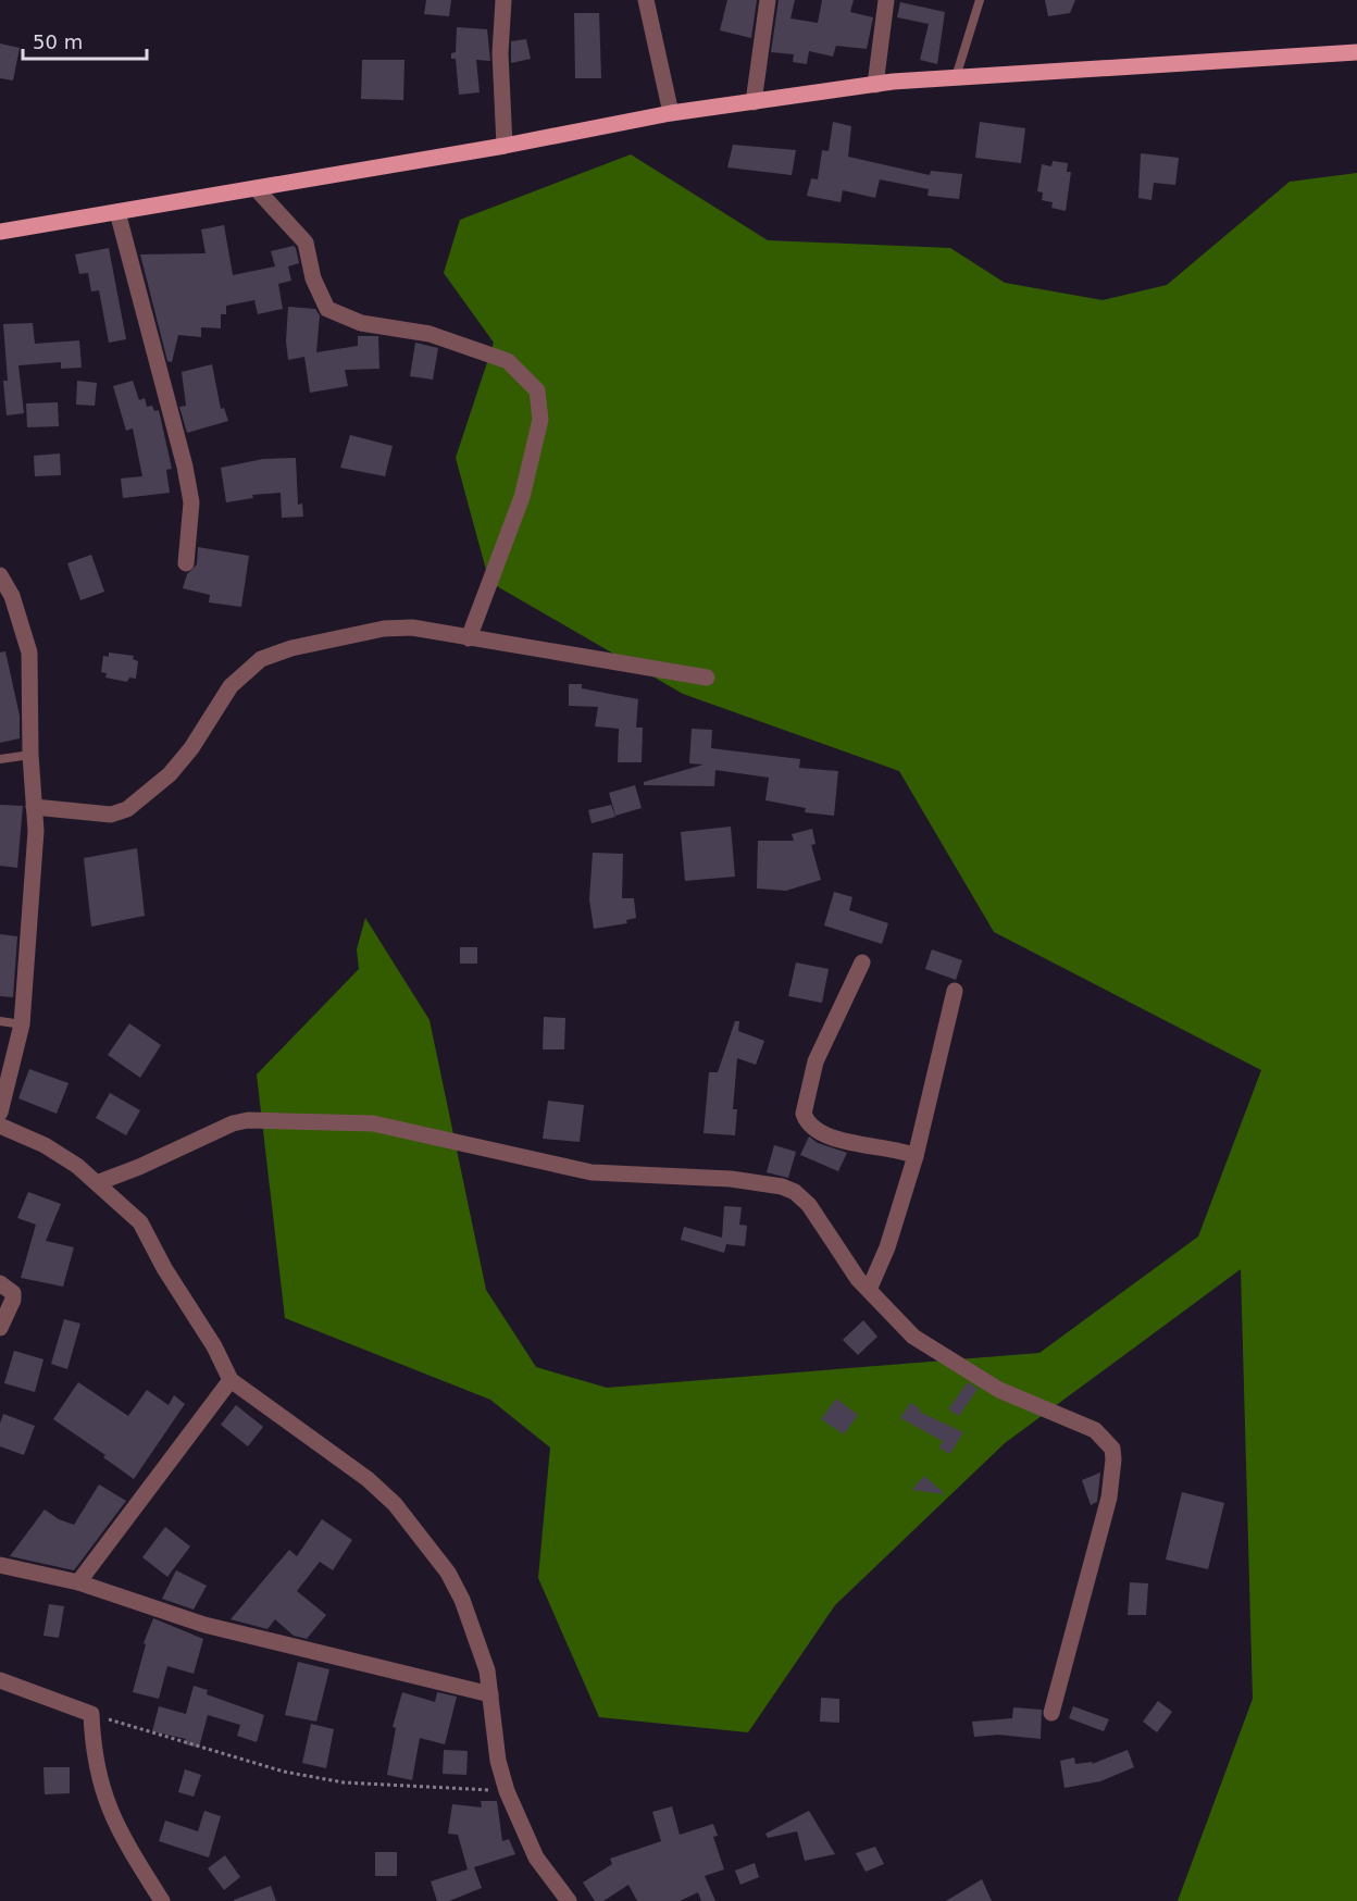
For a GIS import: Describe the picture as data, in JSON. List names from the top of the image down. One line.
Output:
{"scale_bar":"50 m"}
